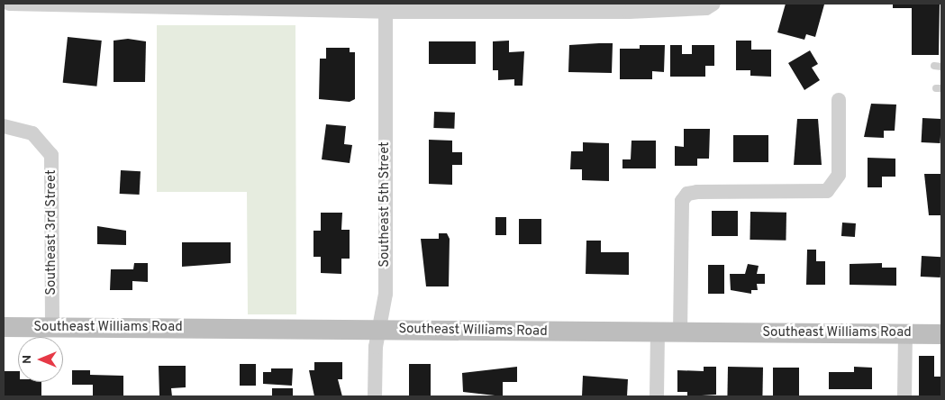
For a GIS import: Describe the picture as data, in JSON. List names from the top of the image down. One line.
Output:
{"streets":{"street":["Southeast 5th Street","Southeast 3rd Street","Southeast Williams Road"]},"crossings":[["Southeast 5th Street","Southeast Williams Road"],["Southeast 3rd Street","Southeast Williams Road"]],"north":"left"}
